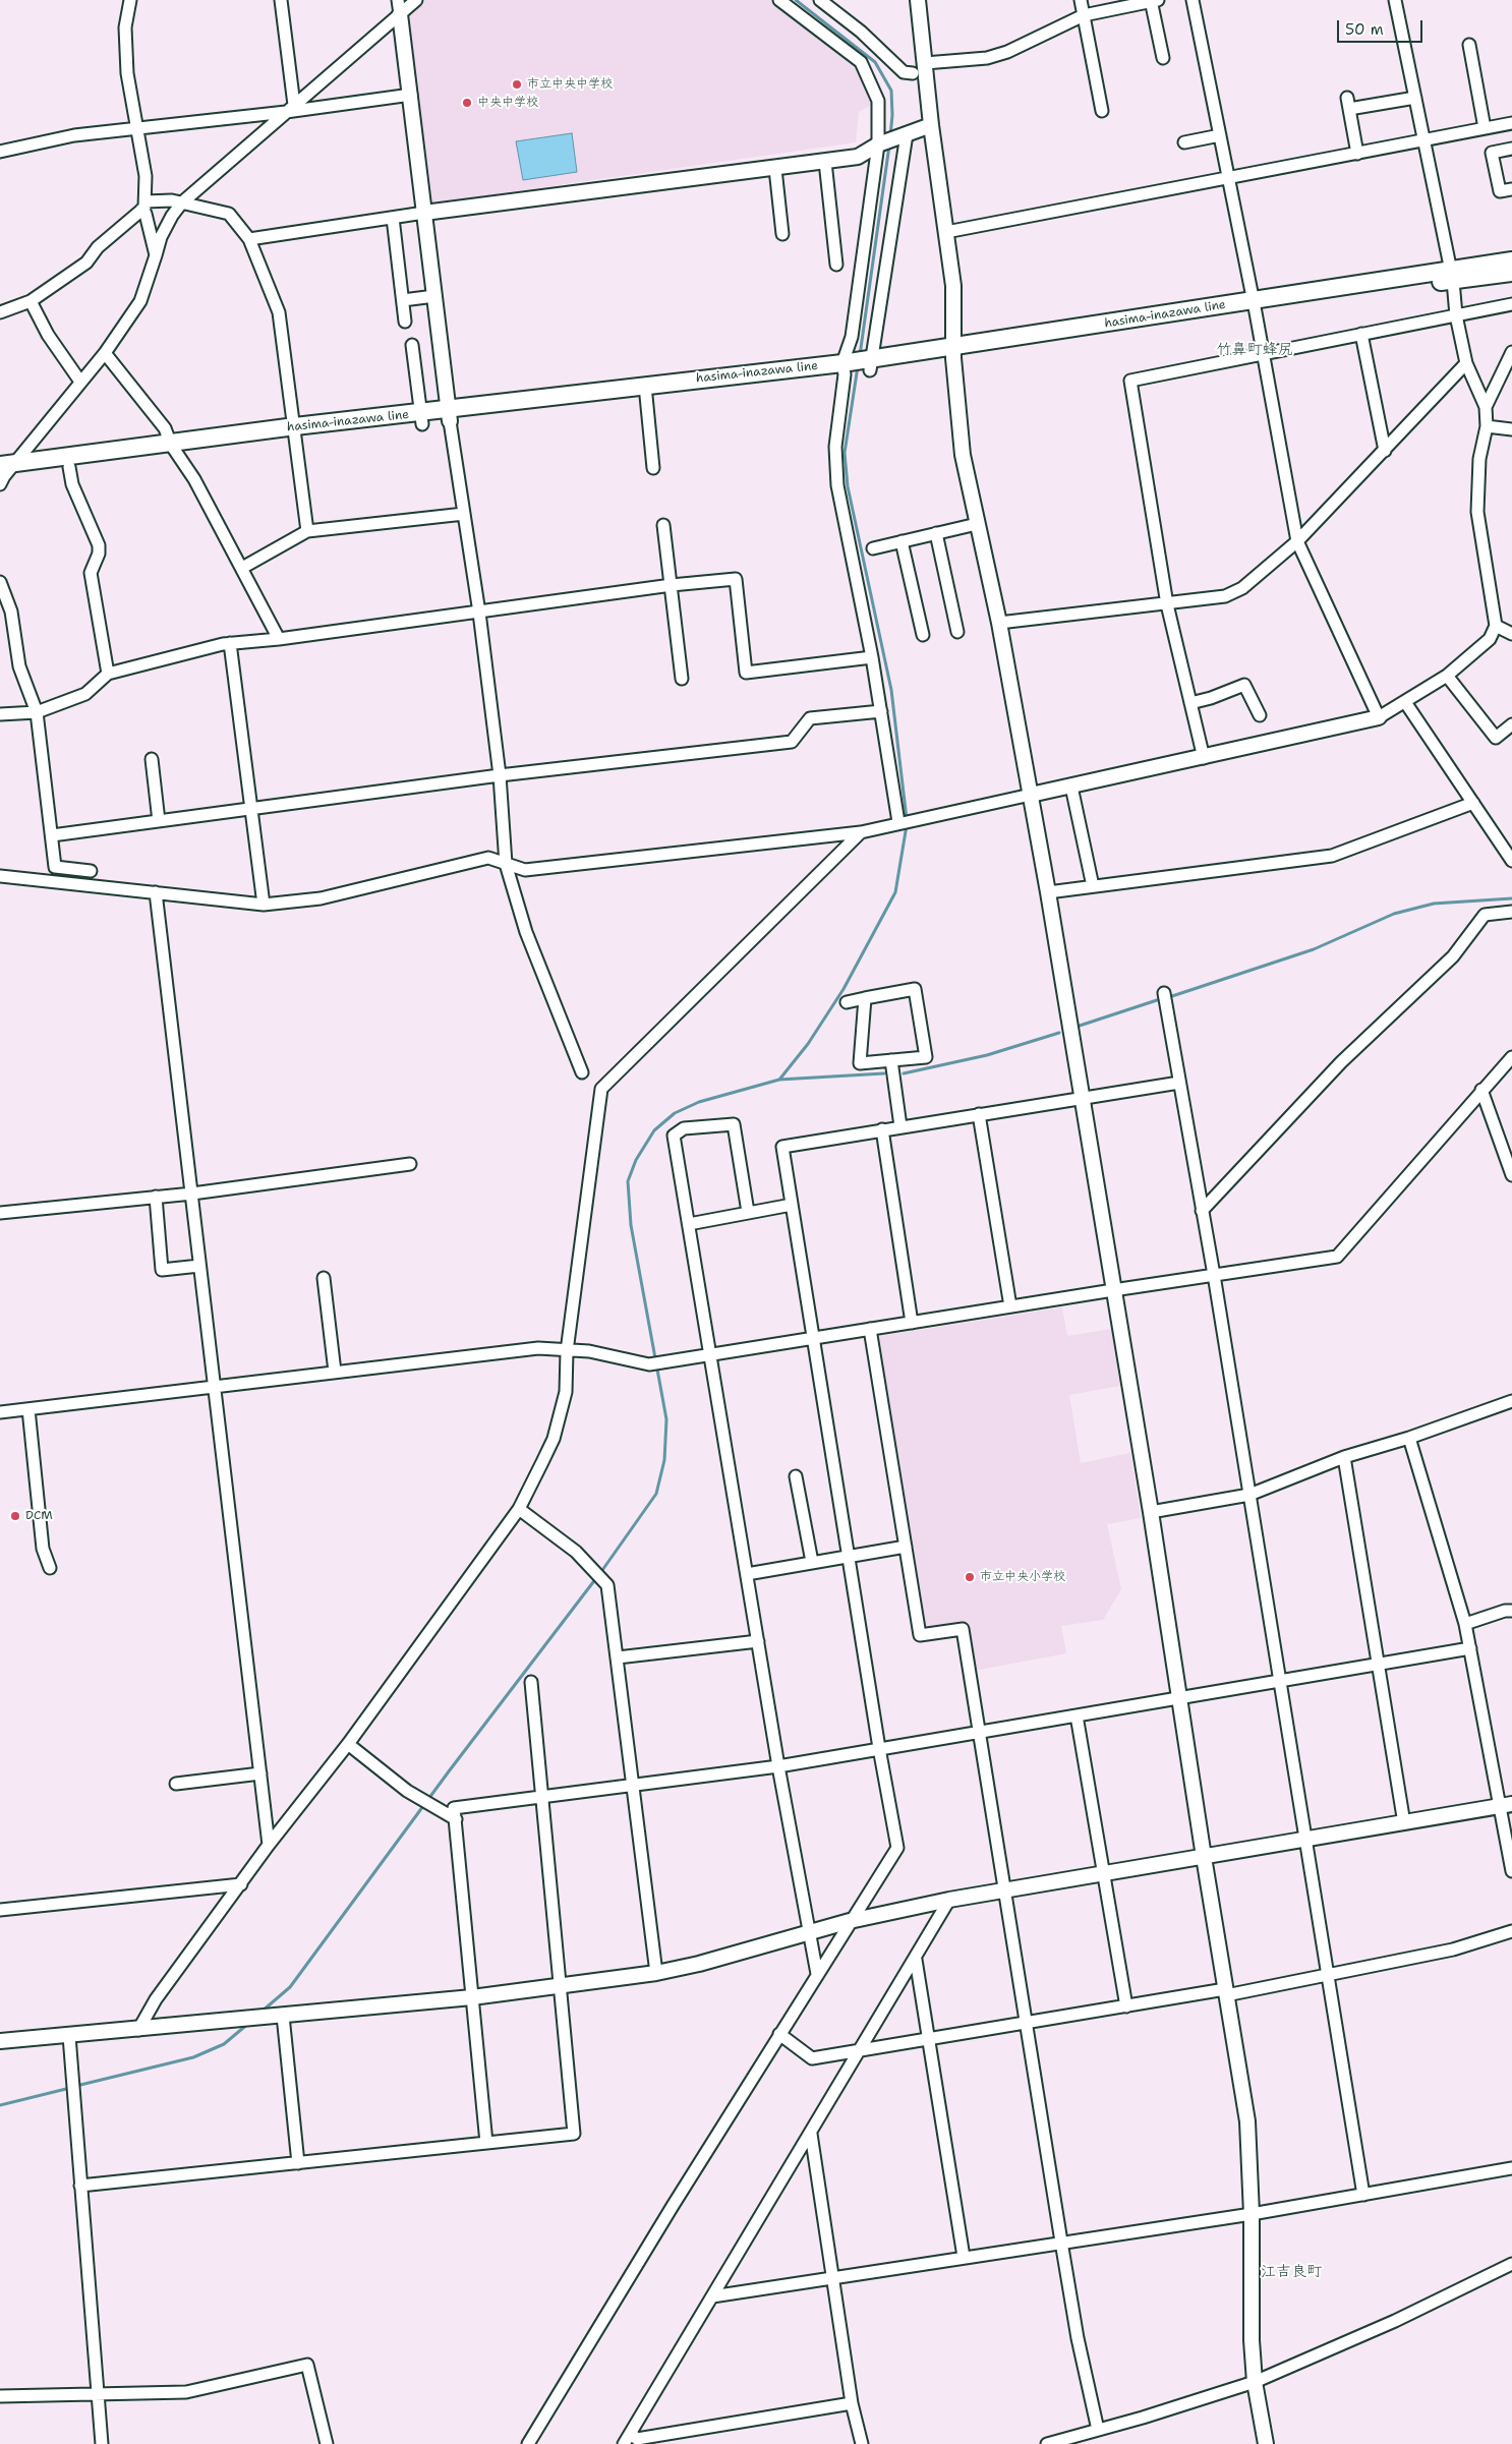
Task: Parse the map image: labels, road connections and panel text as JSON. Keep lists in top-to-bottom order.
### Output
{
  "streets": {
    "main road": ["hasima-inazawa line"]
  },
  "districts": ["竹鼻町蜂尻", "江吉良町"],
  "places": [
    "市立中央中学校",
    "中央中学校",
    "DCM",
    "市立中央小学校"
  ],
  "scale_bar": "50 m"
}
